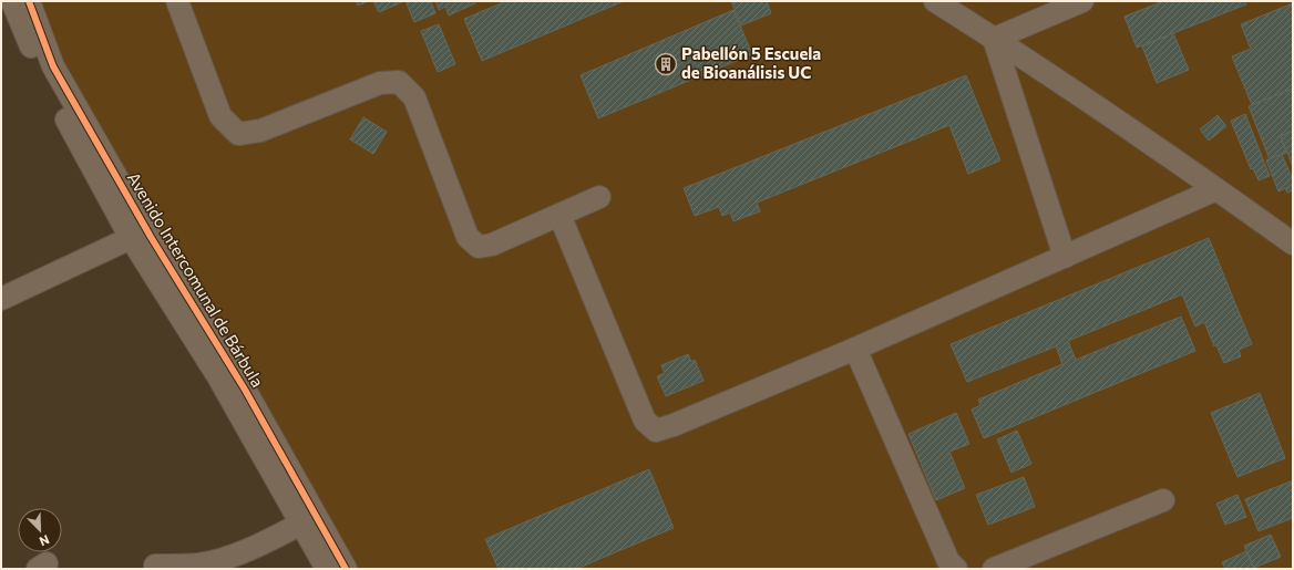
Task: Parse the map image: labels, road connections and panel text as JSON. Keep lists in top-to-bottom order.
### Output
{
  "streets": {
    "street": ["Avenido Intercomunal de Bárbula"]
  },
  "places": {
    "building": ["Pabellón 5 Escuela de Bioanálisis UC"]
  },
  "north": "bottom right"
}
